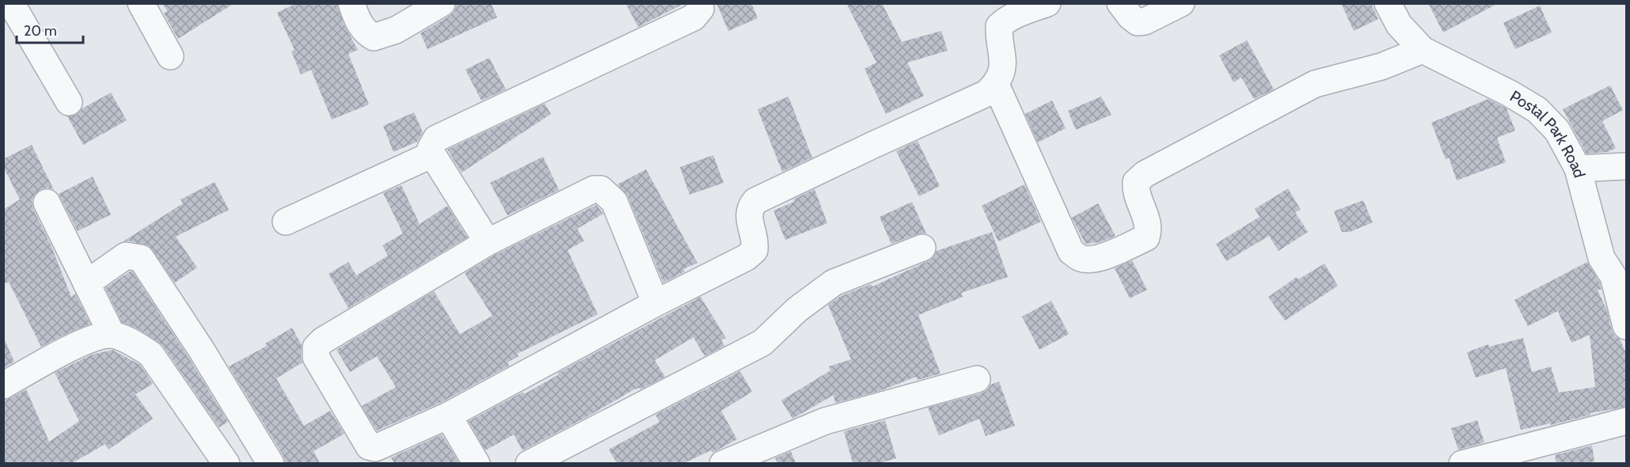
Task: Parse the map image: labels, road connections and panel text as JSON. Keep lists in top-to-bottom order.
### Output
{
  "streets": {
    "street": ["Postal Park Road"]
  },
  "scale_bar": "20 m"
}
